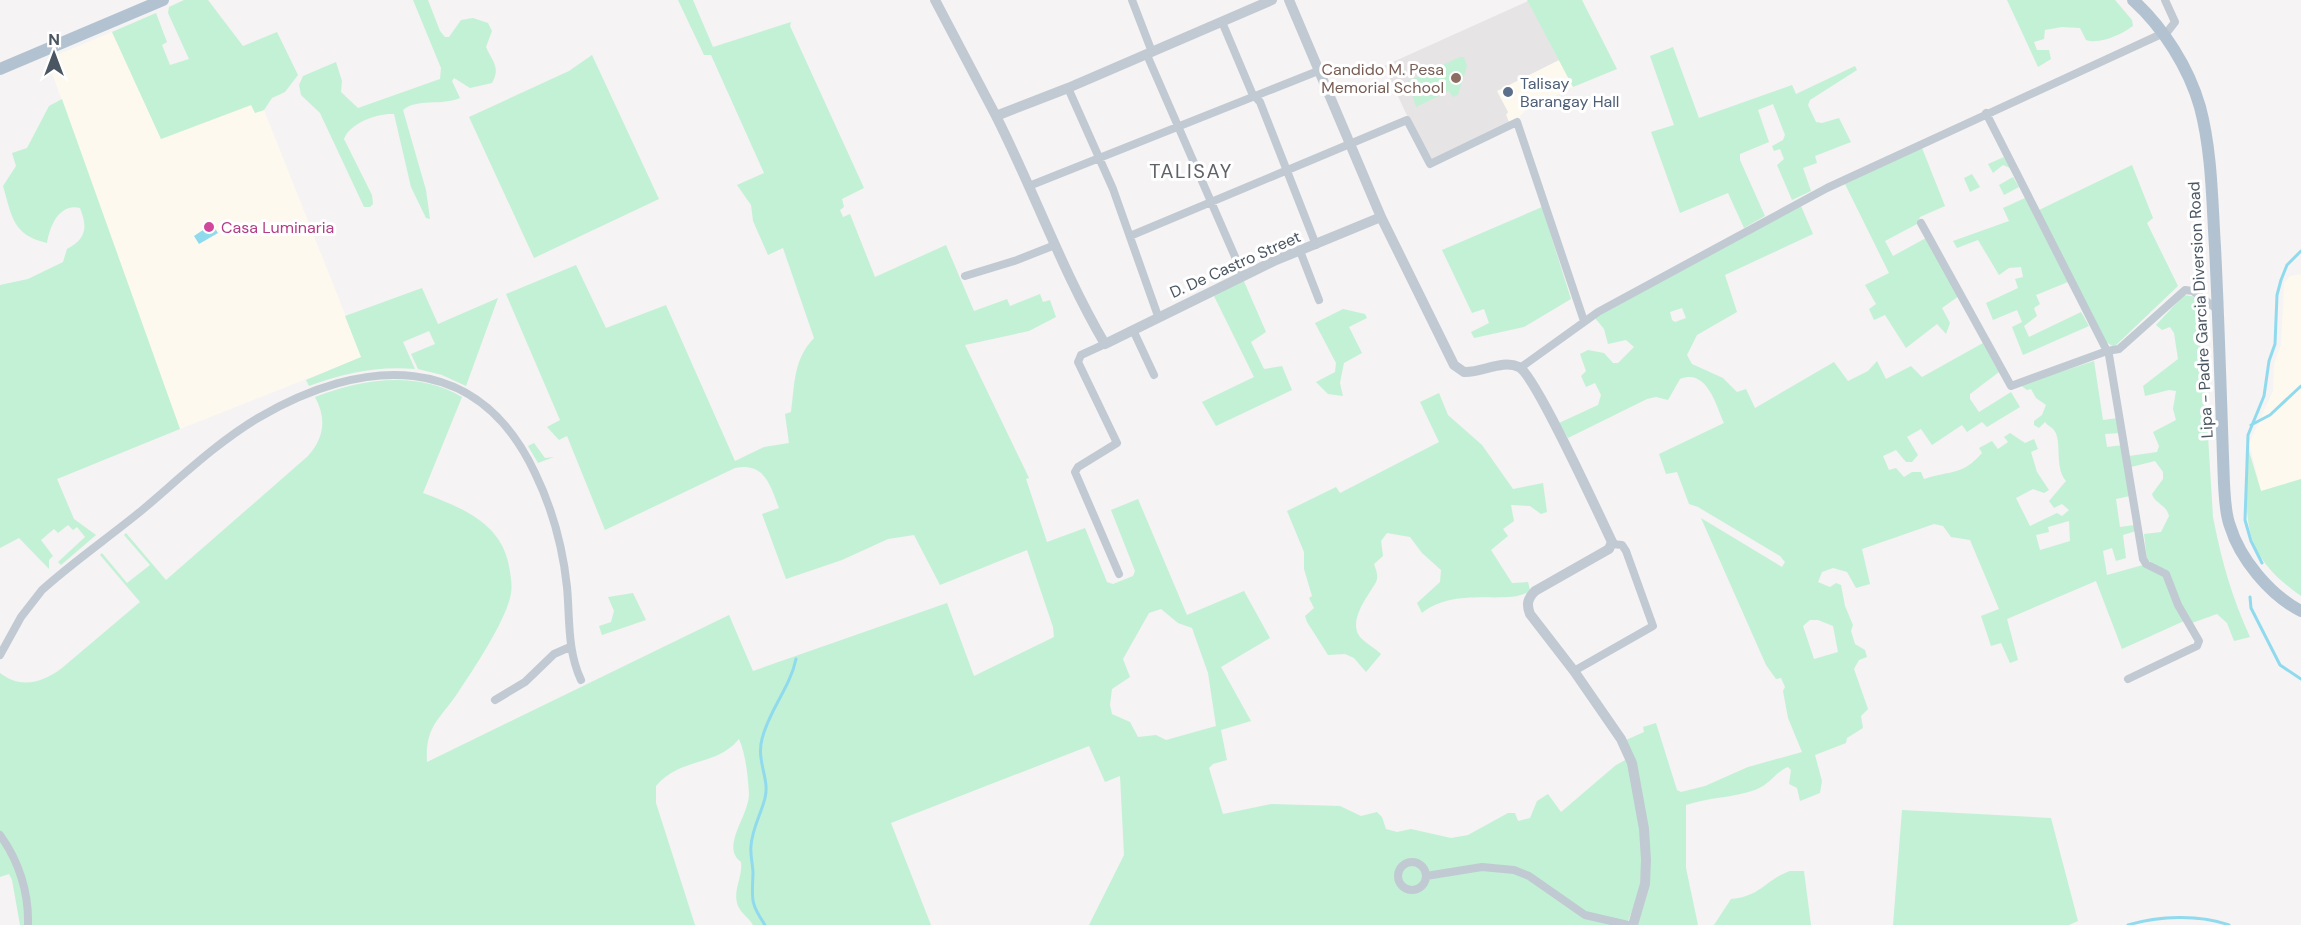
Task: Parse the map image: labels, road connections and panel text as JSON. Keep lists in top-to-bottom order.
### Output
{
  "streets": {
    "main road": ["Lipa - Padre Garcia Diversion Road"],
    "street": ["D. De Castro Street"]
  },
  "districts": ["TALISAY"],
  "places": ["Candido M. Pesa Memorial School", "Talisay Barangay Hall", "Casa Luminaria"],
  "north": "top"
}
